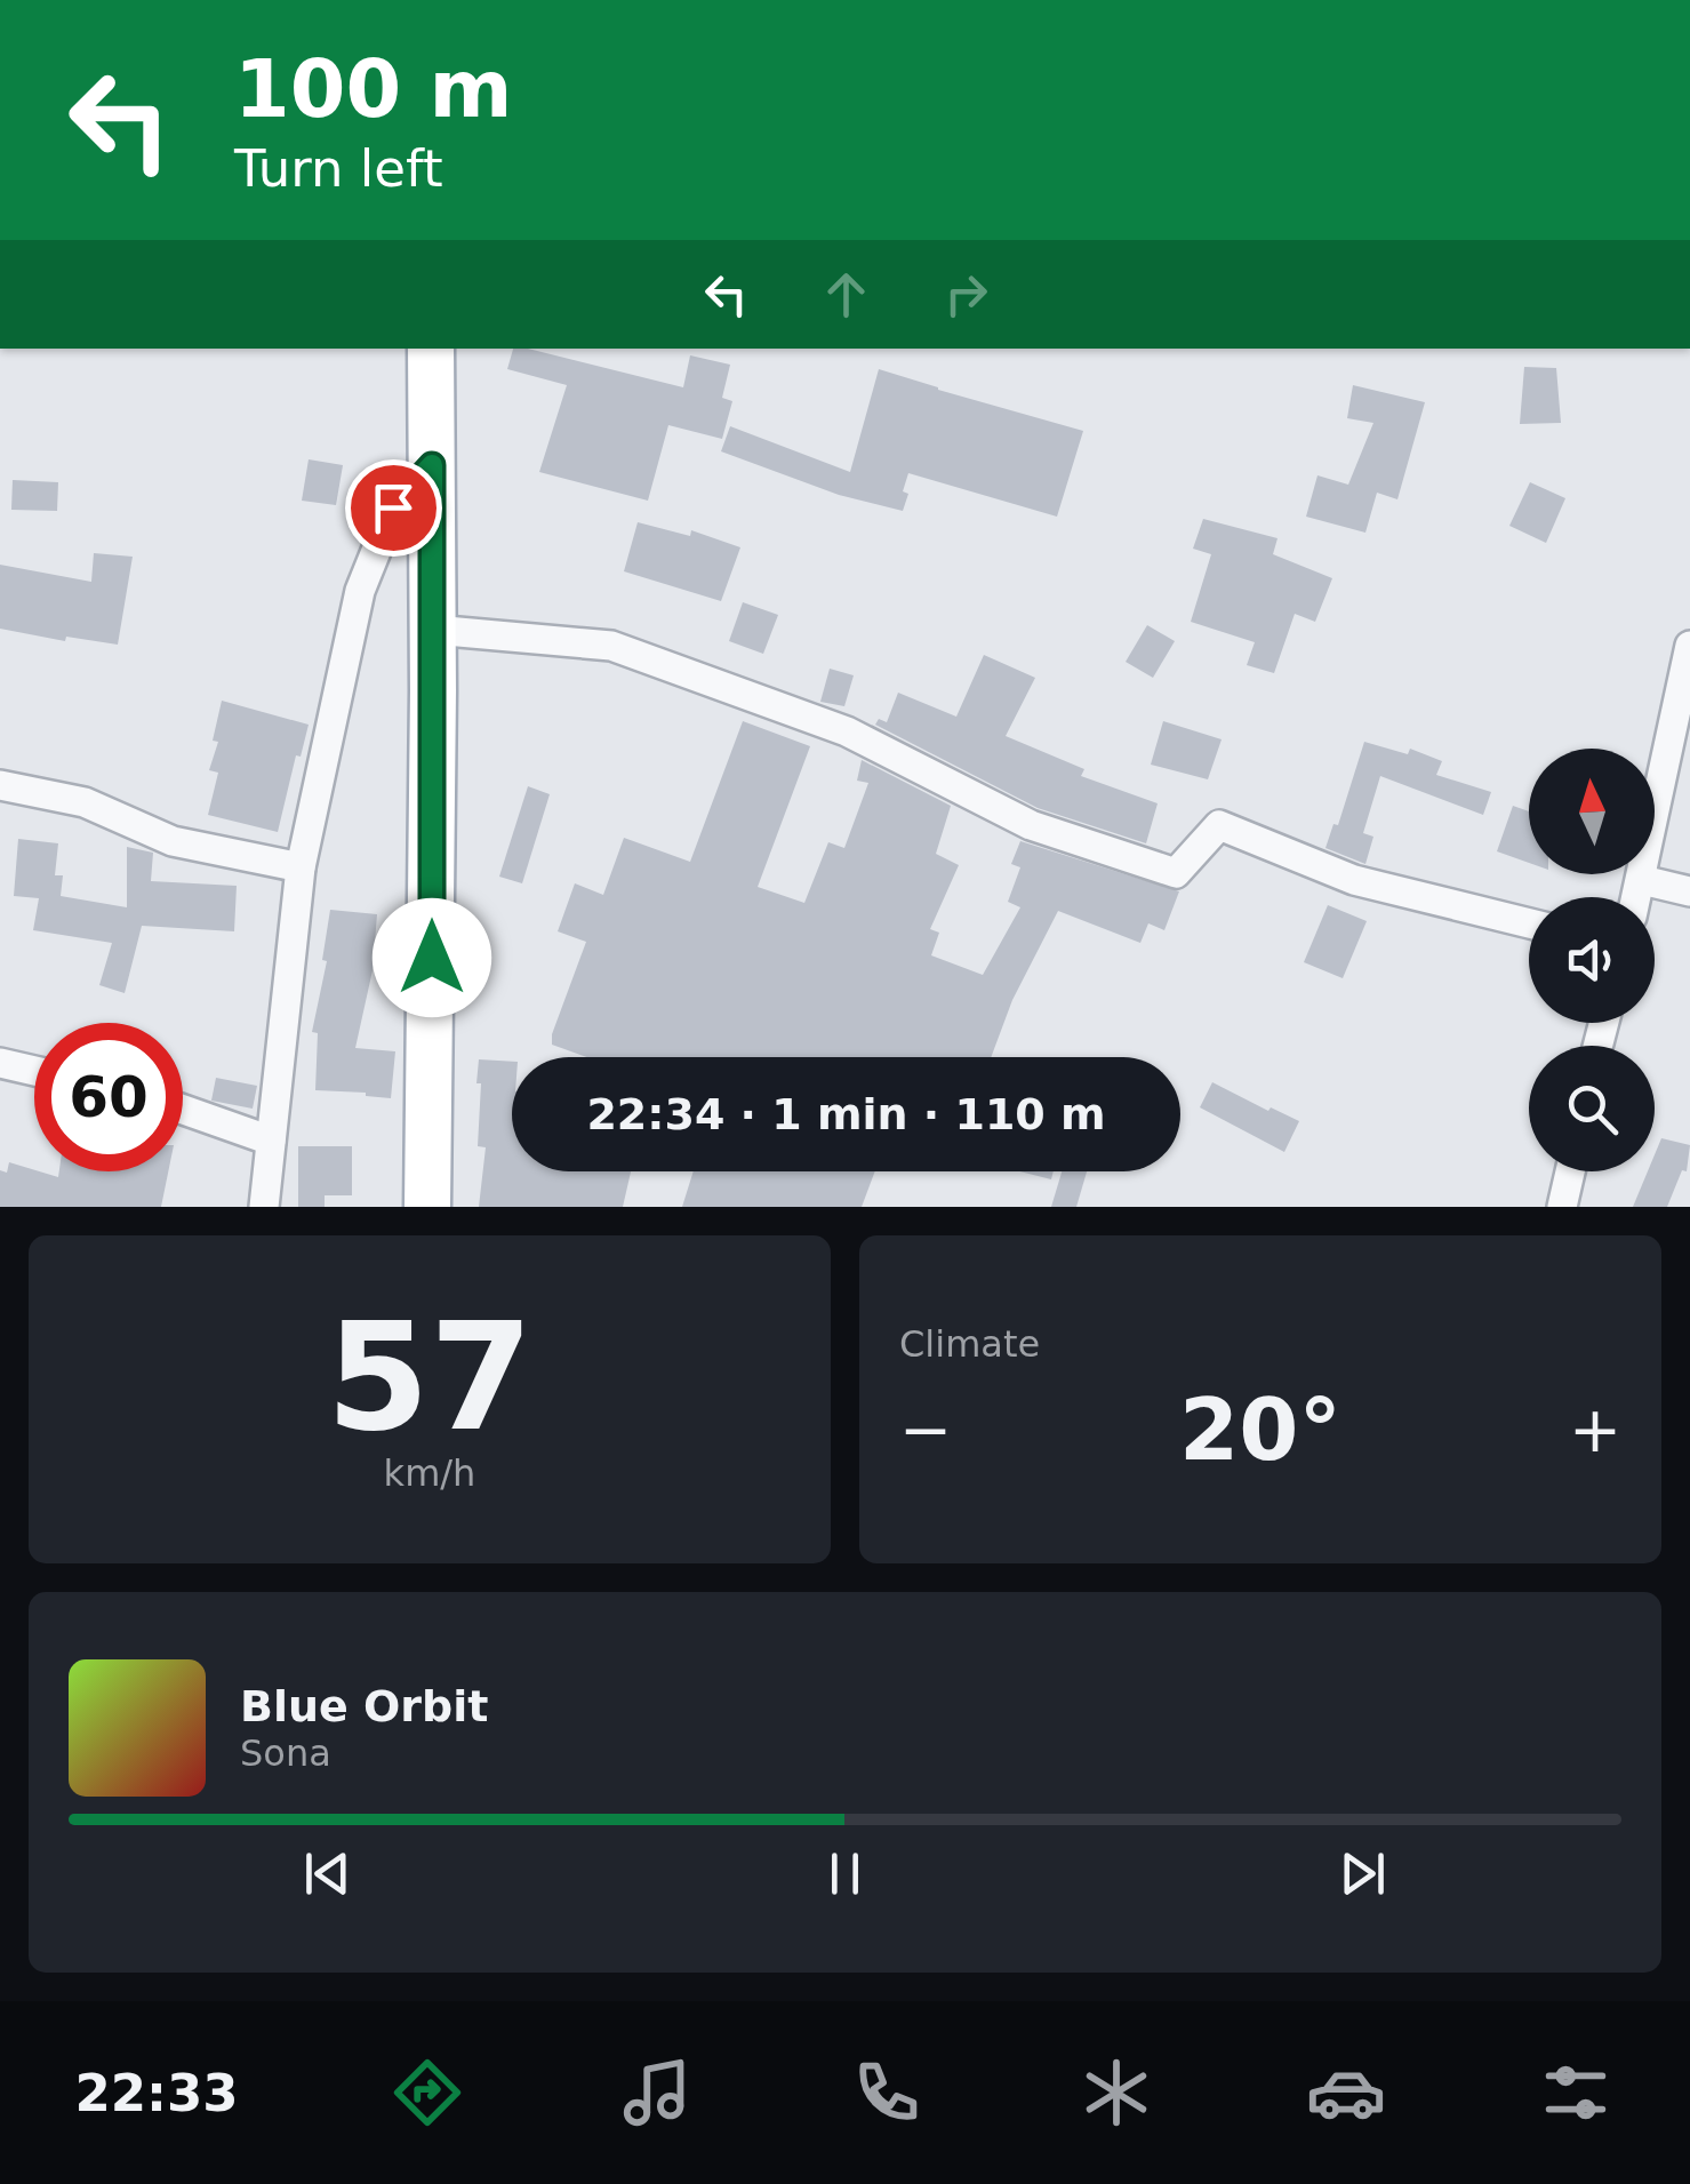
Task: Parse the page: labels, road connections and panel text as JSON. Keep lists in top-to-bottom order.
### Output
{
  "north": "top",
  "page": {
    "turn": ["100 m", "Turn left"],
    "limit": "60",
    "trip": "22:34 · 1 min · 110 m",
    "tile": [
      ["57", "km/h"],
      "Climate"
    ],
    "heat": ["−", "20°", "+"],
    "song": ["Blue Orbit", "Sona"],
    "tabs": "22:33"
  }
}
